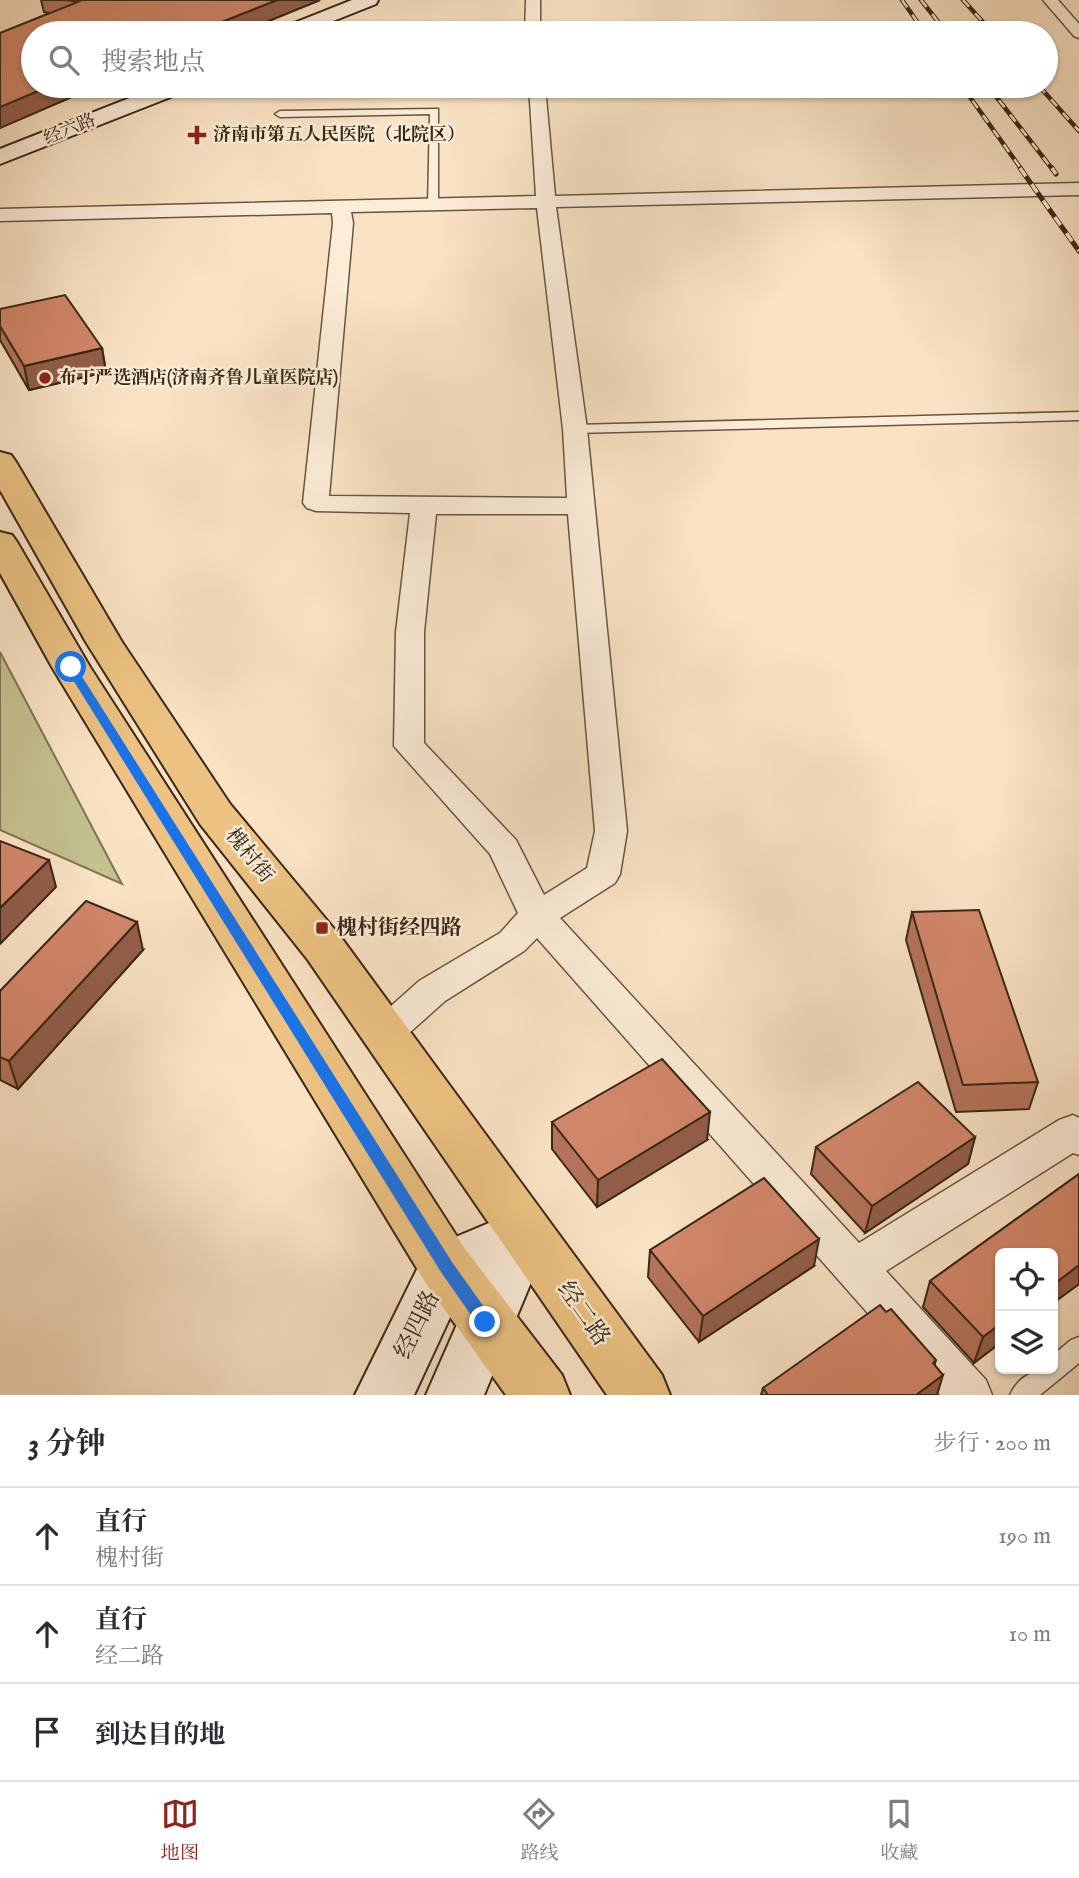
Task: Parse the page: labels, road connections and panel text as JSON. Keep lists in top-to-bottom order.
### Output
{
  "streets": {
    "main road": [
      "经六路",
      "槐村街",
      "经二路",
      "经四路"
    ]
  },
  "crossings": [
    ["槐村街", "经二路"],
    ["槐村街", "经四路"],
    ["经二路", "经四路"]
  ],
  "places": {
    "health": ["济南市第五人民医院（北院区）"],
    "other": ["布丁严选酒店(济南齐鲁儿童医院店)"],
    "transit": ["槐村街经四路"]
  },
  "page": {
    "search": "搜索地点",
    "heading": ["3 分钟", "步行 · 200 m"],
    "list": [
      ["直行", "槐村街", "190 m"],
      ["直行", "经二路", "10 m"],
      "到达目的地"
    ],
    "nav": ["地图", "路线", "收藏"]
  }
}
